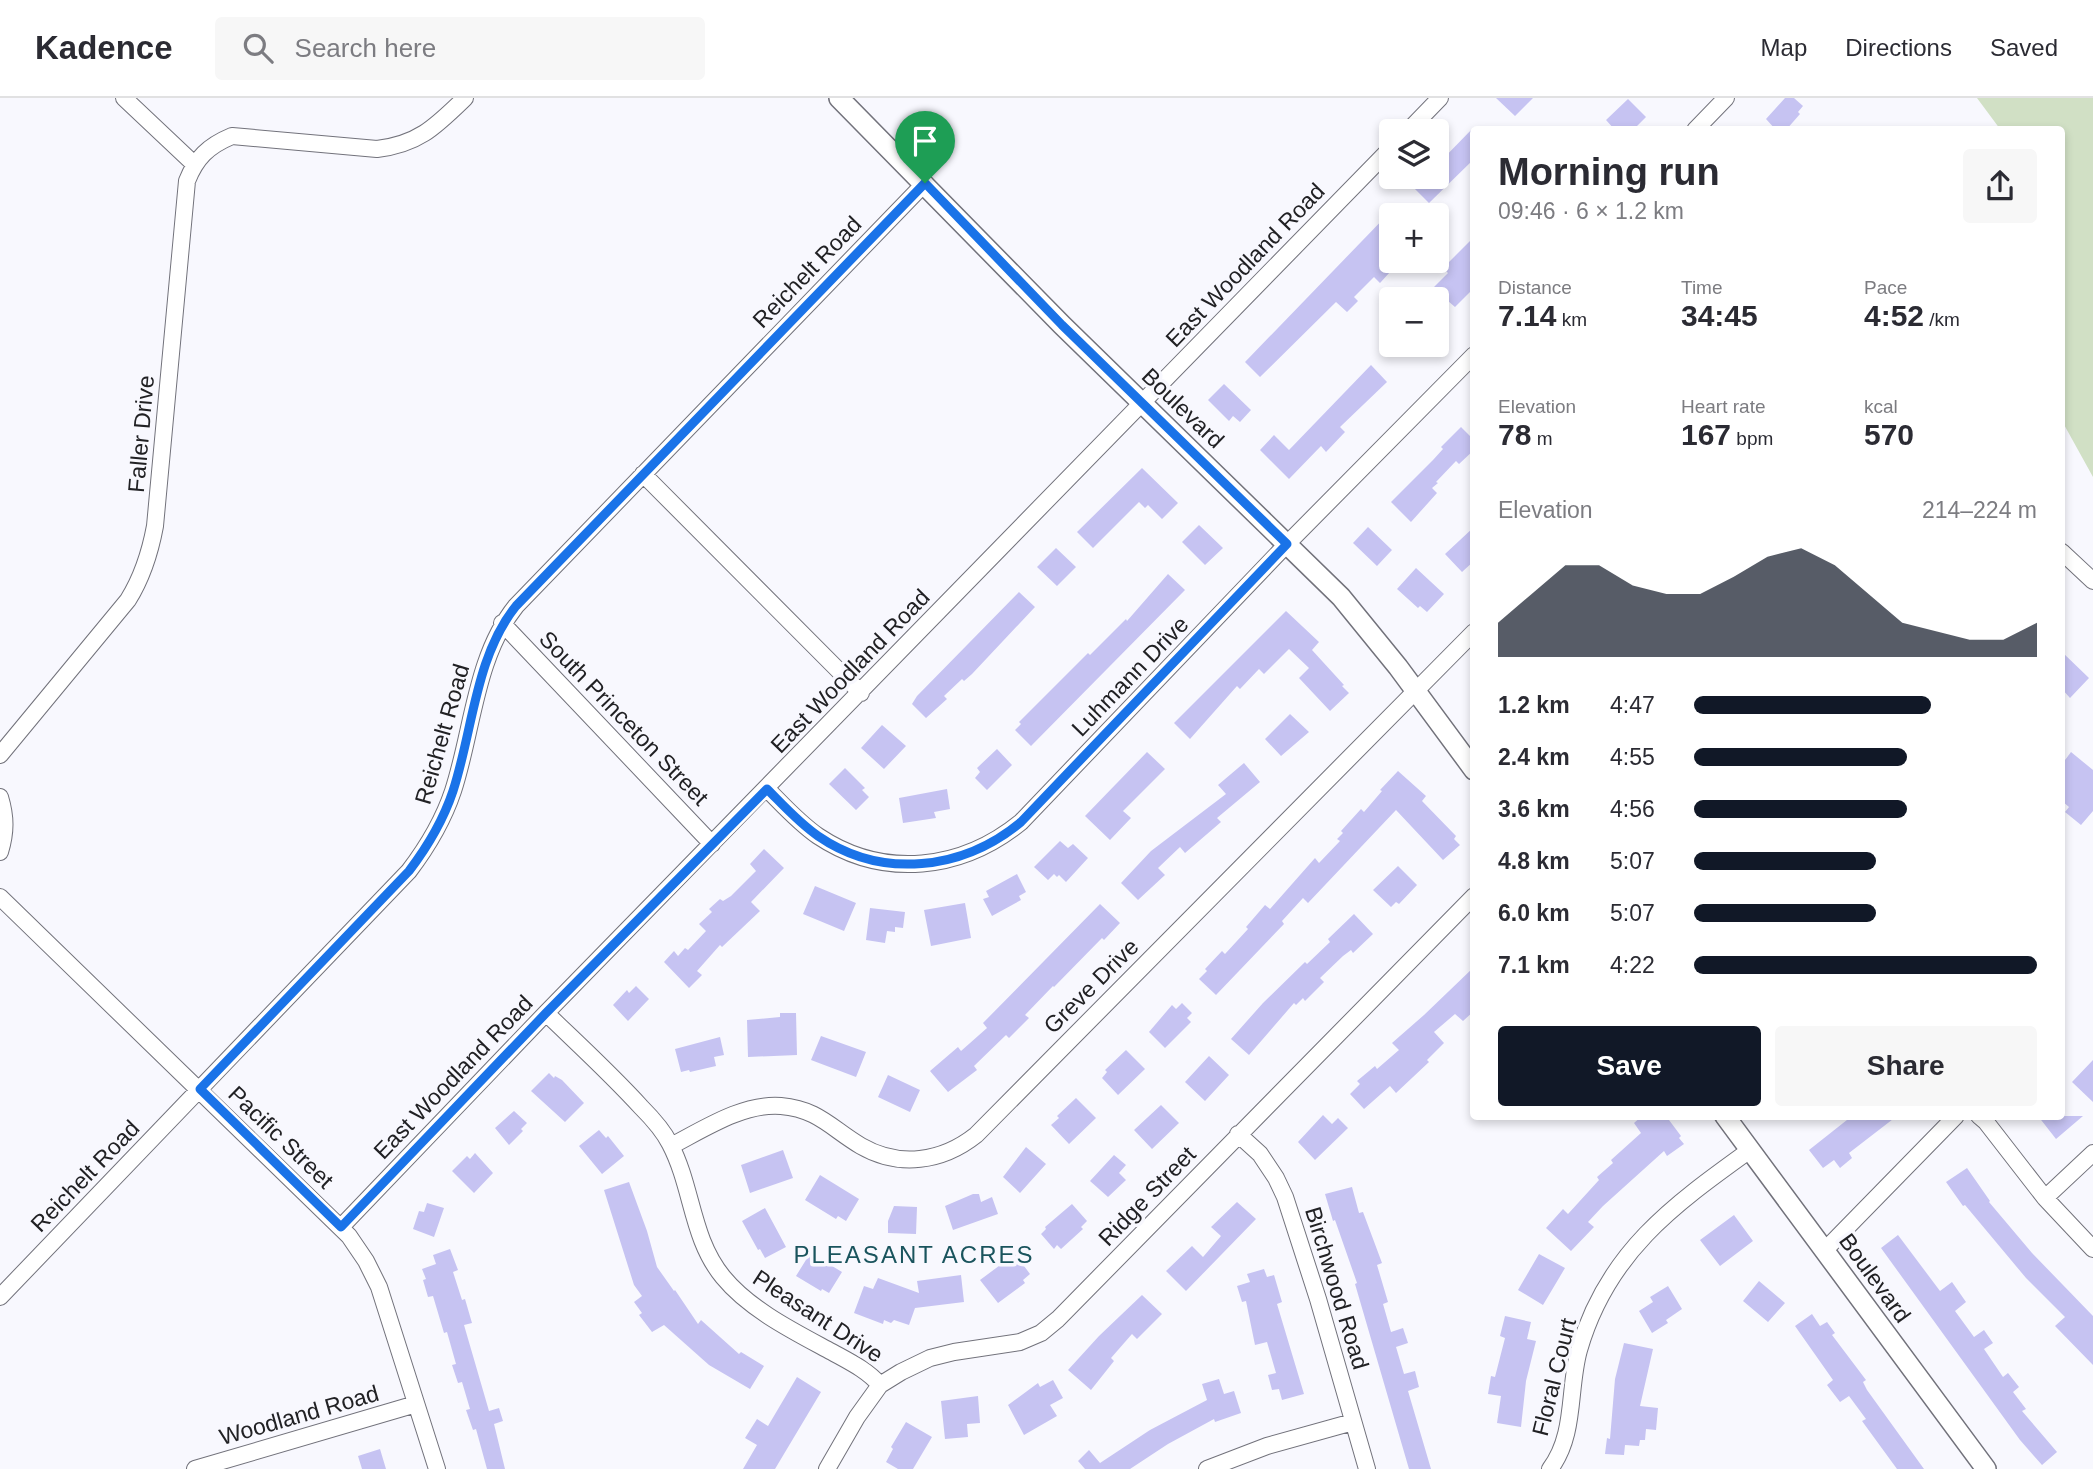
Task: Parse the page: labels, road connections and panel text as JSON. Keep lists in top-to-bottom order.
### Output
{
  "streets": {
    "street": [
      "East Woodland Road",
      "Reichelt Road",
      "Boulevard",
      "Faller Drive",
      "Luhmann Drive",
      "South Princeton Street",
      "Greve Drive",
      "Pacific Street",
      "Ridge Street",
      "Birchwood Road",
      "Pleasant Drive",
      "Floral Court",
      "Woodland Road"
    ]
  },
  "crossings": [
    ["East Woodland Road", "Boulevard"],
    ["East Woodland Road", "Luhmann Drive"],
    ["East Woodland Road", "South Princeton Street"],
    ["East Woodland Road", "Pacific Street"],
    ["East Woodland Road", "Pleasant Drive"],
    ["Reichelt Road", "Boulevard"],
    ["Reichelt Road", "South Princeton Street"],
    ["Reichelt Road", "Pacific Street"],
    ["Boulevard", "Luhmann Drive"],
    ["Boulevard", "Greve Drive"],
    ["Boulevard", "Floral Court"],
    ["Greve Drive", "Pleasant Drive"],
    ["Pacific Street", "Woodland Road"],
    ["Ridge Street", "Birchwood Road"],
    ["Ridge Street", "Pleasant Drive"]
  ],
  "districts": ["PLEASANT ACRES"],
  "page": {
    "header": "Kadence",
    "search": "Search here",
    "nav": ["Map", "Directions", "Saved"],
    "map_buttons": ["+", "−"],
    "heading": ["Morning run", "09:46 · 6 × 1.2 km"],
    "stats": [
      ["Distance", "7.14 km"],
      ["Time", "34:45"],
      ["Pace", "4:52 /km"],
      ["Elevation", "78 m"],
      ["Heart rate", "167 bpm"],
      ["kcal", "570"]
    ],
    "chart": ["Elevation", "214–224 m"],
    "list": [
      {
        "name": "1.2 km",
        "note": "4:47"
      },
      {
        "name": "2.4 km",
        "note": "4:55"
      },
      {
        "name": "3.6 km",
        "note": "4:56"
      },
      {
        "name": "4.8 km",
        "note": "5:07"
      },
      {
        "name": "6.0 km",
        "note": "5:07"
      },
      {
        "name": "7.1 km",
        "note": "4:22"
      }
    ],
    "buttons": ["Save", "Share"]
  }
}
